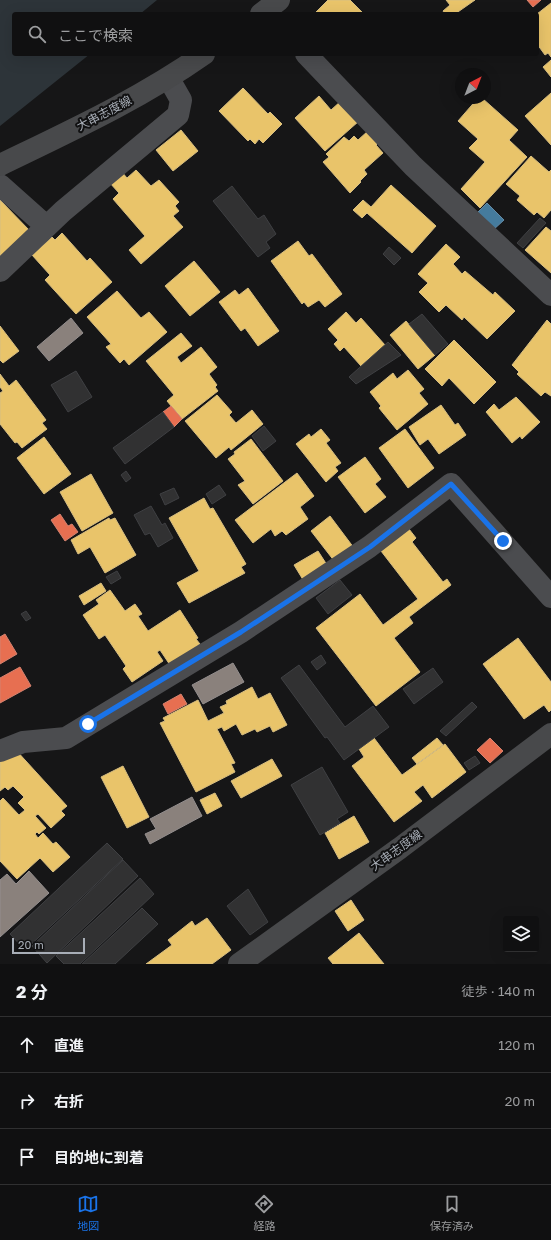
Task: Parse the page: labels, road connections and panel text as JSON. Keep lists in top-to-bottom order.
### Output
{
  "streets": {
    "main road": ["大串志度線"]
  },
  "scale_bar": "20 m",
  "north": "top right",
  "page": {
    "search": "ここで検索",
    "scale": "20 m",
    "heading": ["2 分", "徒歩 · 140 m"],
    "list": [
      ["直進", "120 m"],
      ["右折", "20 m"],
      "目的地に到着"
    ],
    "nav": ["地図", "経路", "保存済み"]
  }
}
